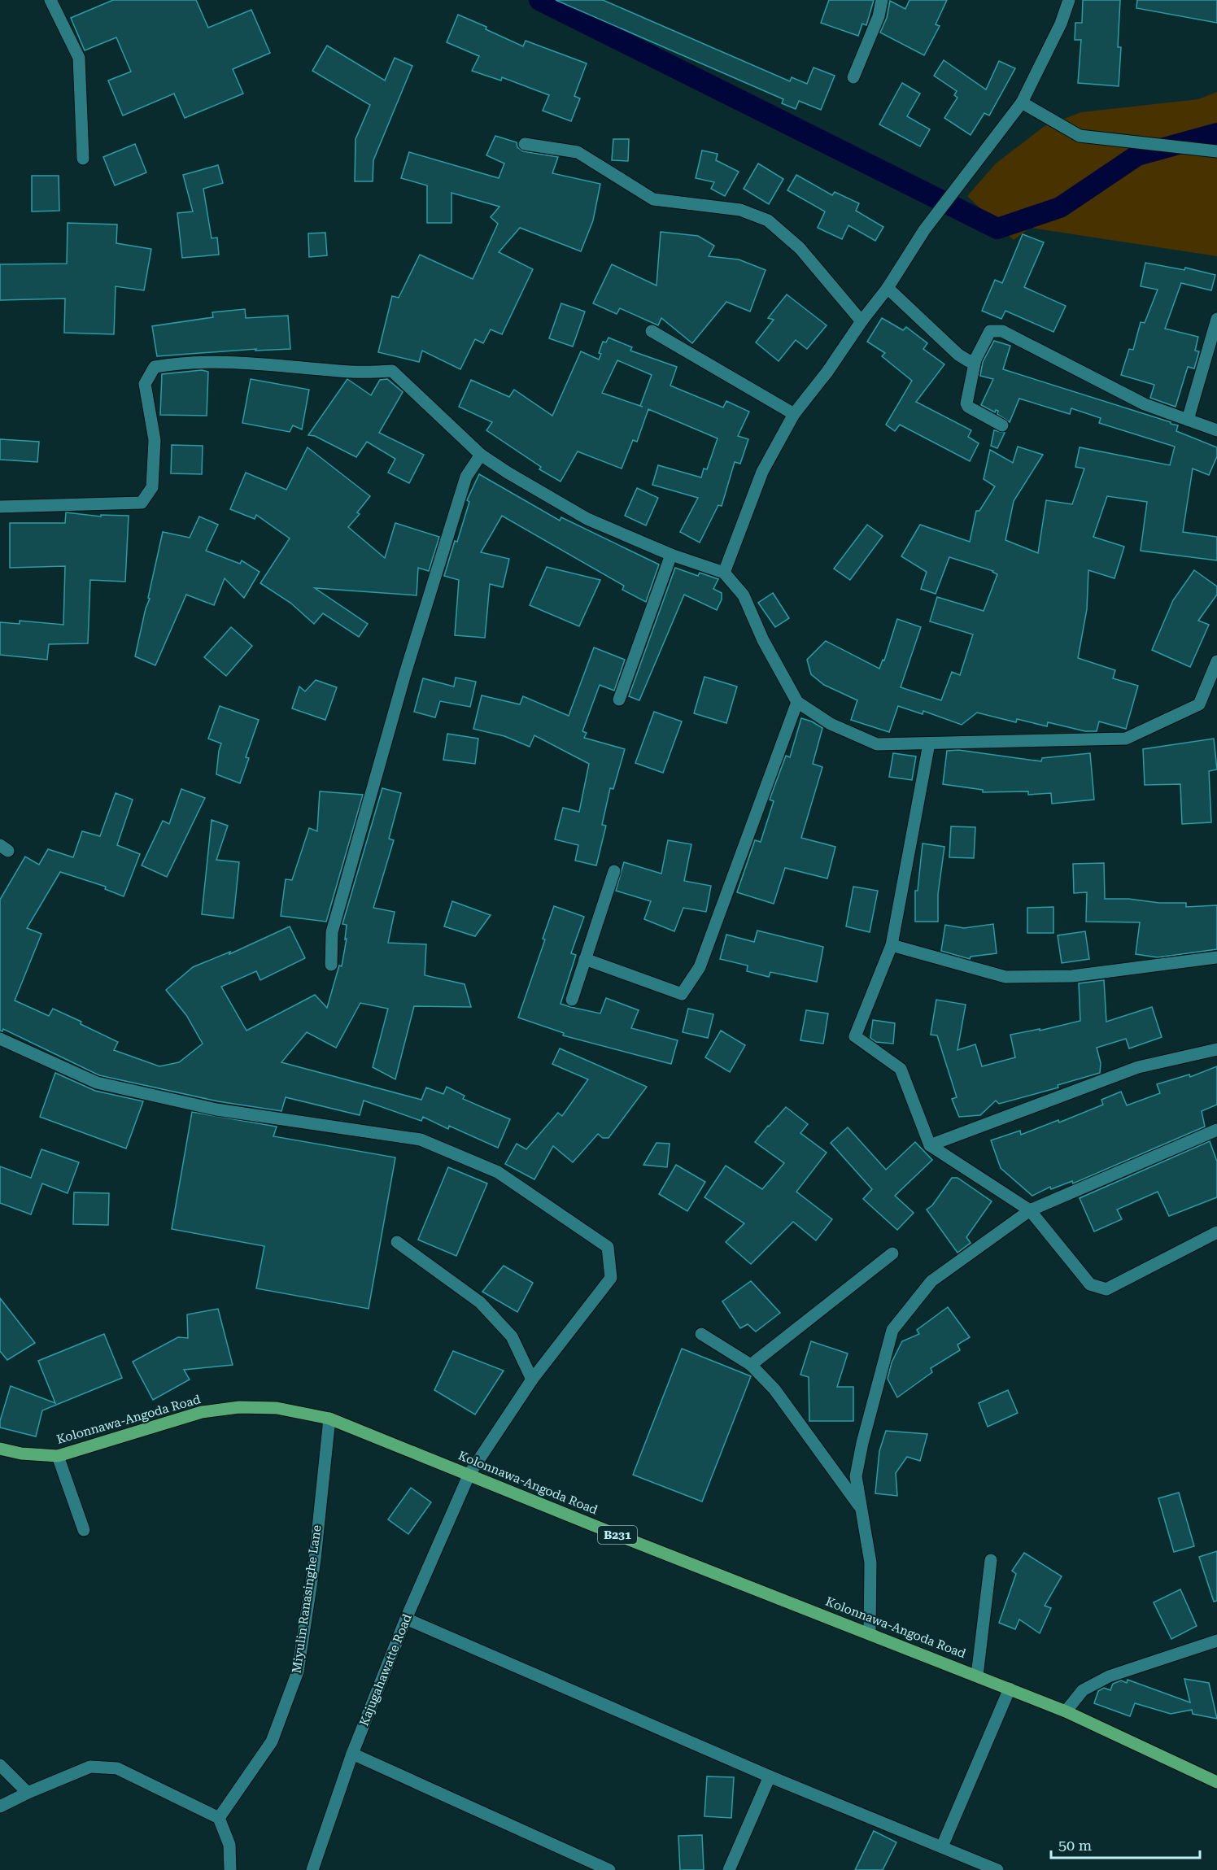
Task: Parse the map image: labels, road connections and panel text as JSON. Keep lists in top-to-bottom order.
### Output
{
  "streets": {
    "main road": ["Kolonnawa-Angoda Road", "B231"],
    "street": ["Miyulin Ranasinghe Lane", "Kajugahawatte Road"]
  },
  "crossings": [
    ["Kolonnawa-Angoda Road", "Miyulin Ranasinghe Lane"],
    ["Kolonnawa-Angoda Road", "Kajugahawatte Road"]
  ],
  "scale_bar": "50 m"
}
